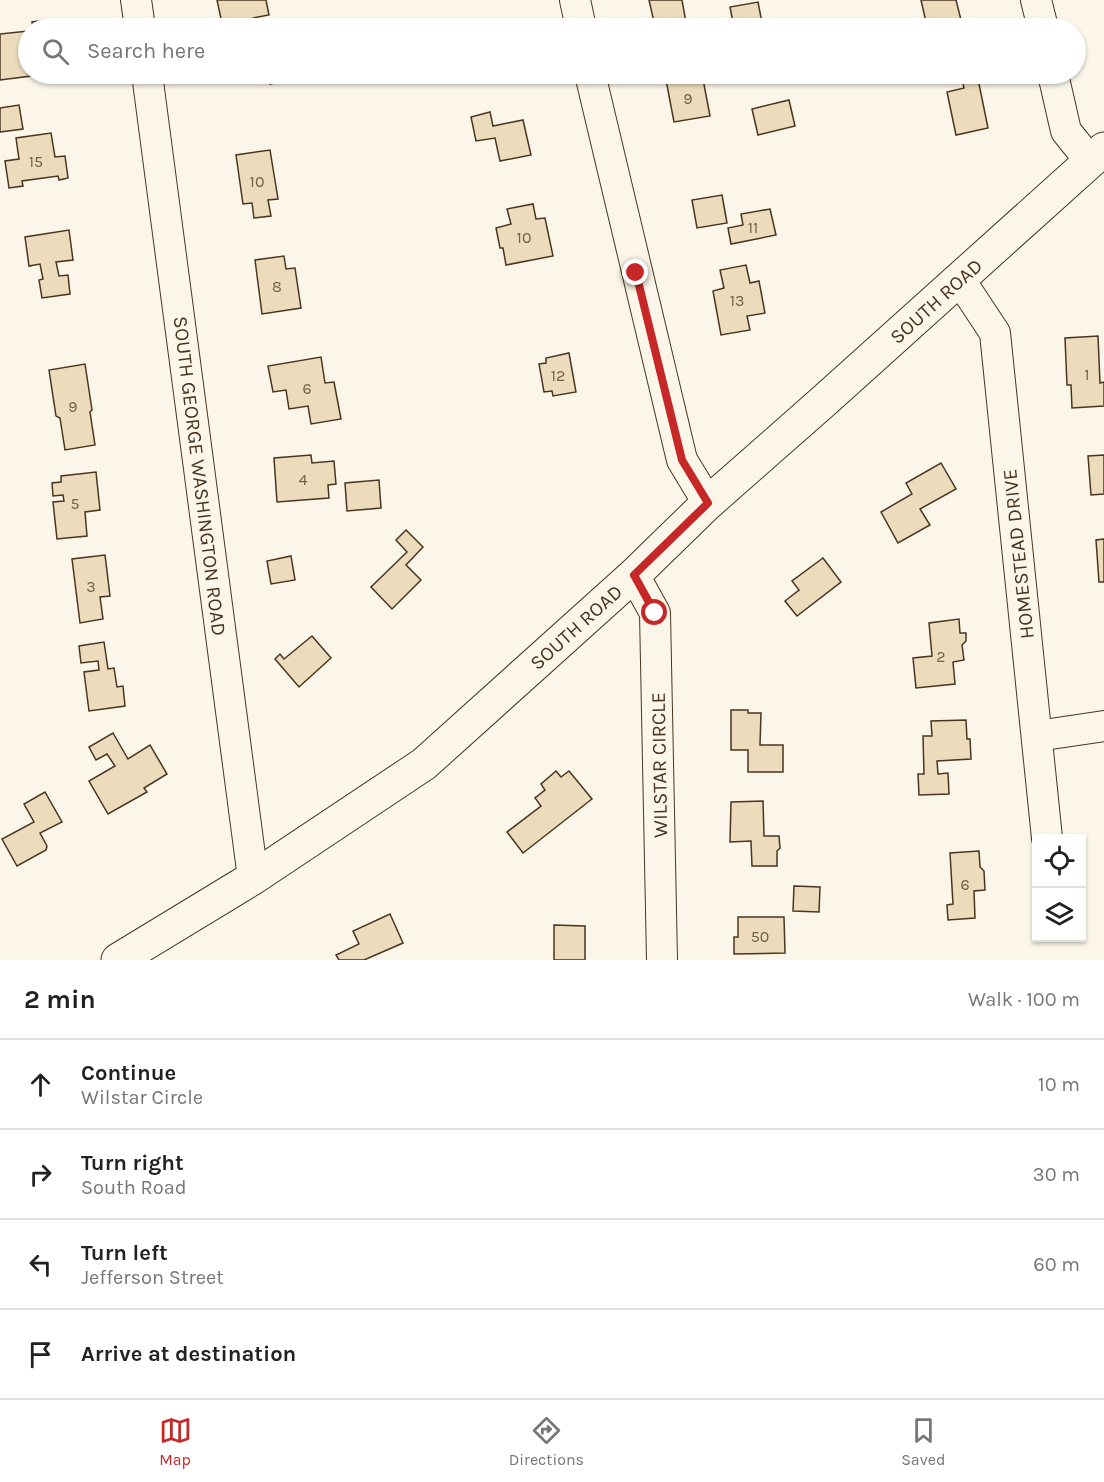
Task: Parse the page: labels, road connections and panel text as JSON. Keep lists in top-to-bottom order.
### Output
{
  "streets": {
    "main road": ["SOUTH ROAD"],
    "street": ["SOUTH GEORGE WASHINGTON ROAD", "HOMESTEAD DRIVE", "WILSTAR CIRCLE"]
  },
  "crossings": [
    ["SOUTH ROAD", "SOUTH GEORGE WASHINGTON ROAD"],
    ["SOUTH ROAD", "HOMESTEAD DRIVE"],
    ["SOUTH ROAD", "WILSTAR CIRCLE"]
  ],
  "house_numbers": [
    "9",
    "15",
    "10",
    "11",
    "10",
    "8",
    "13",
    "1",
    "12",
    "6",
    "9",
    "4",
    "5",
    "3",
    "2",
    "6",
    "50"
  ],
  "page": {
    "search": "Search here",
    "heading": ["2 min", "Walk · 100 m"],
    "list": [
      ["Continue", "Wilstar Circle", "10 m"],
      ["Turn right", "South Road", "30 m"],
      ["Turn left", "Jefferson Street", "60 m"],
      "Arrive at destination"
    ],
    "nav": ["Map", "Directions", "Saved"]
  }
}
